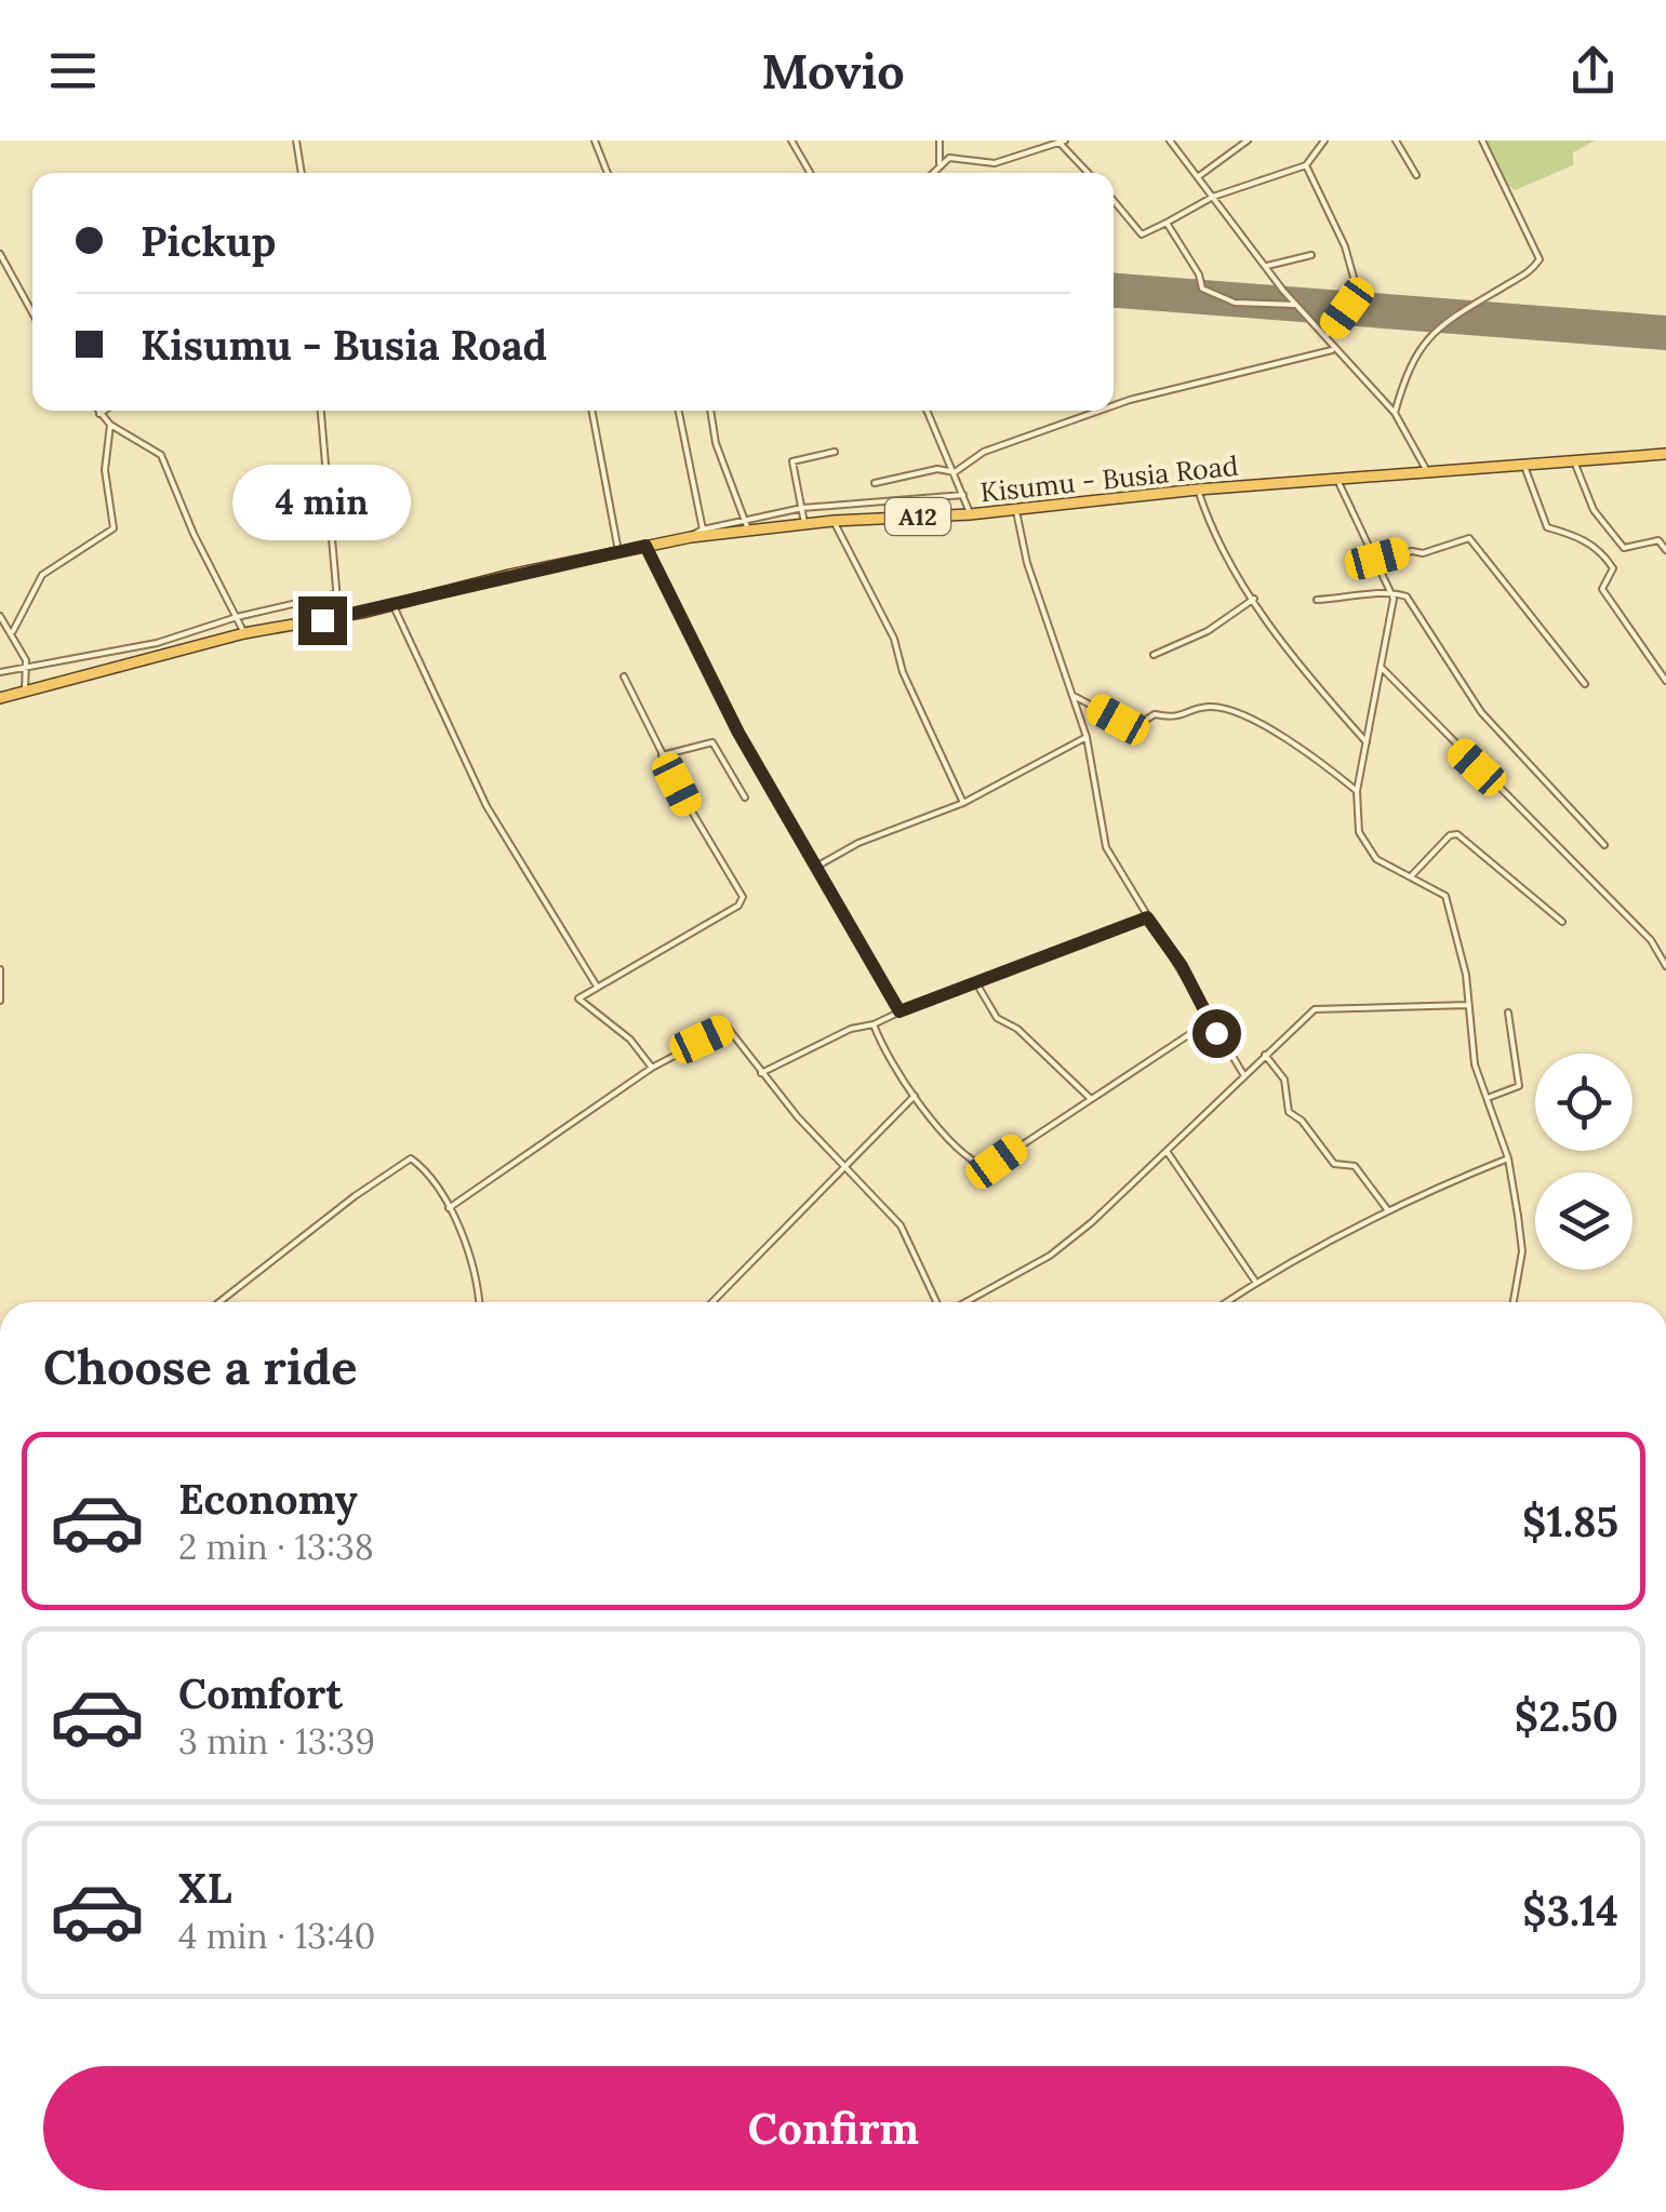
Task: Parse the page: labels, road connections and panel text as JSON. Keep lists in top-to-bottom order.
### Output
{
  "streets": {
    "highway": ["Kisumu - Busia Road", "A12"]
  },
  "crossings": [
    ["Kisumu - Busia Road", "A12"]
  ],
  "page": {
    "header": "Movio",
    "banner": ["Pickup", "Kisumu - Busia Road"],
    "bubble": "4 min",
    "heading": "Choose a ride",
    "list": [
      {
        "name": "Economy",
        "note": "2 min · 13:38",
        "value": "$1.85"
      },
      {
        "name": "Comfort",
        "note": "3 min · 13:39",
        "value": "$2.50"
      },
      {
        "name": "XL",
        "note": "4 min · 13:40",
        "value": "$3.14"
      }
    ],
    "buttons": "Confirm"
  }
}
